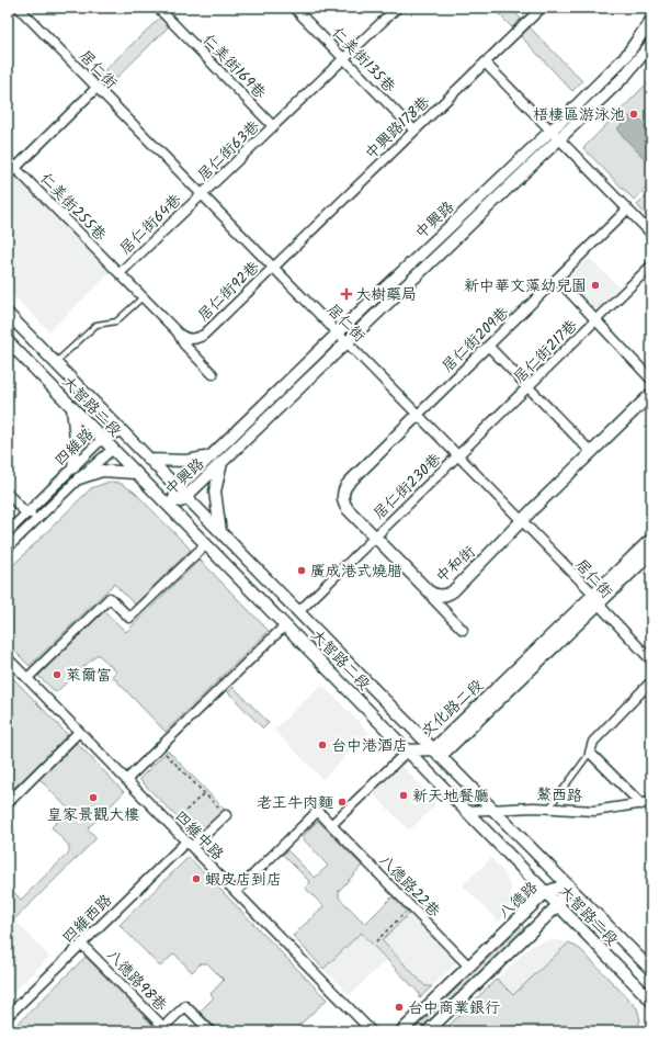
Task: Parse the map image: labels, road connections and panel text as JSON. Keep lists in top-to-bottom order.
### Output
{
  "streets": {
    "street": [
      "仁美街135巷",
      "仁美街169巷",
      "居仁街",
      "中興路178巷",
      "居仁街63巷",
      "仁美街255巷",
      "中興路",
      "居仁街64巷",
      "居仁街92巷",
      "居仁街209巷",
      "居仁街217巷",
      "大智路二段",
      "四維路",
      "居仁街230巷",
      "中和街",
      "文化路二段",
      "鰲西路",
      "四維中路",
      "八德路22巷",
      "八德路",
      "四維西路",
      "八德路98巷"
    ]
  },
  "crossings": [
    ["仁美街135巷", "中興路178巷"],
    ["仁美街135巷", "居仁街63巷"],
    ["仁美街169巷", "居仁街63巷"],
    ["居仁街", "中興路178巷"],
    ["居仁街", "居仁街63巷"],
    ["居仁街", "中興路"],
    ["居仁街", "居仁街64巷"],
    ["居仁街", "居仁街92巷"],
    ["居仁街", "居仁街209巷"],
    ["居仁街", "居仁街217巷"],
    ["居仁街", "居仁街230巷"],
    ["居仁街", "中和街"],
    ["居仁街", "文化路二段"],
    ["中興路178巷", "居仁街92巷"],
    ["居仁街63巷", "居仁街64巷"],
    ["仁美街255巷", "居仁街64巷"],
    ["中興路", "大智路二段"],
    ["居仁街209巷", "中和街"],
    ["居仁街217巷", "居仁街230巷"],
    ["大智路二段", "四維路"],
    ["大智路二段", "居仁街230巷"],
    ["大智路二段", "文化路二段"],
    ["大智路二段", "鰲西路"],
    ["大智路二段", "八德路"],
    ["居仁街230巷", "中和街"],
    ["四維中路", "八德路22巷"],
    ["四維中路", "四維西路"],
    ["八德路22巷", "八德路"],
    ["四維西路", "八德路98巷"]
  ],
  "places": {
    "other": [
      "梧棲區游泳池",
      "新中華文藻幼兒園",
      "廣成港式燒腊",
      "萊爾富",
      "台中港酒店",
      "新天地餐廳",
      "皇家景觀大樓",
      "老王牛肉麵",
      "蝦皮店到店",
      "台中商業銀行"
    ],
    "health": ["大樹藥局"]
  }
}
